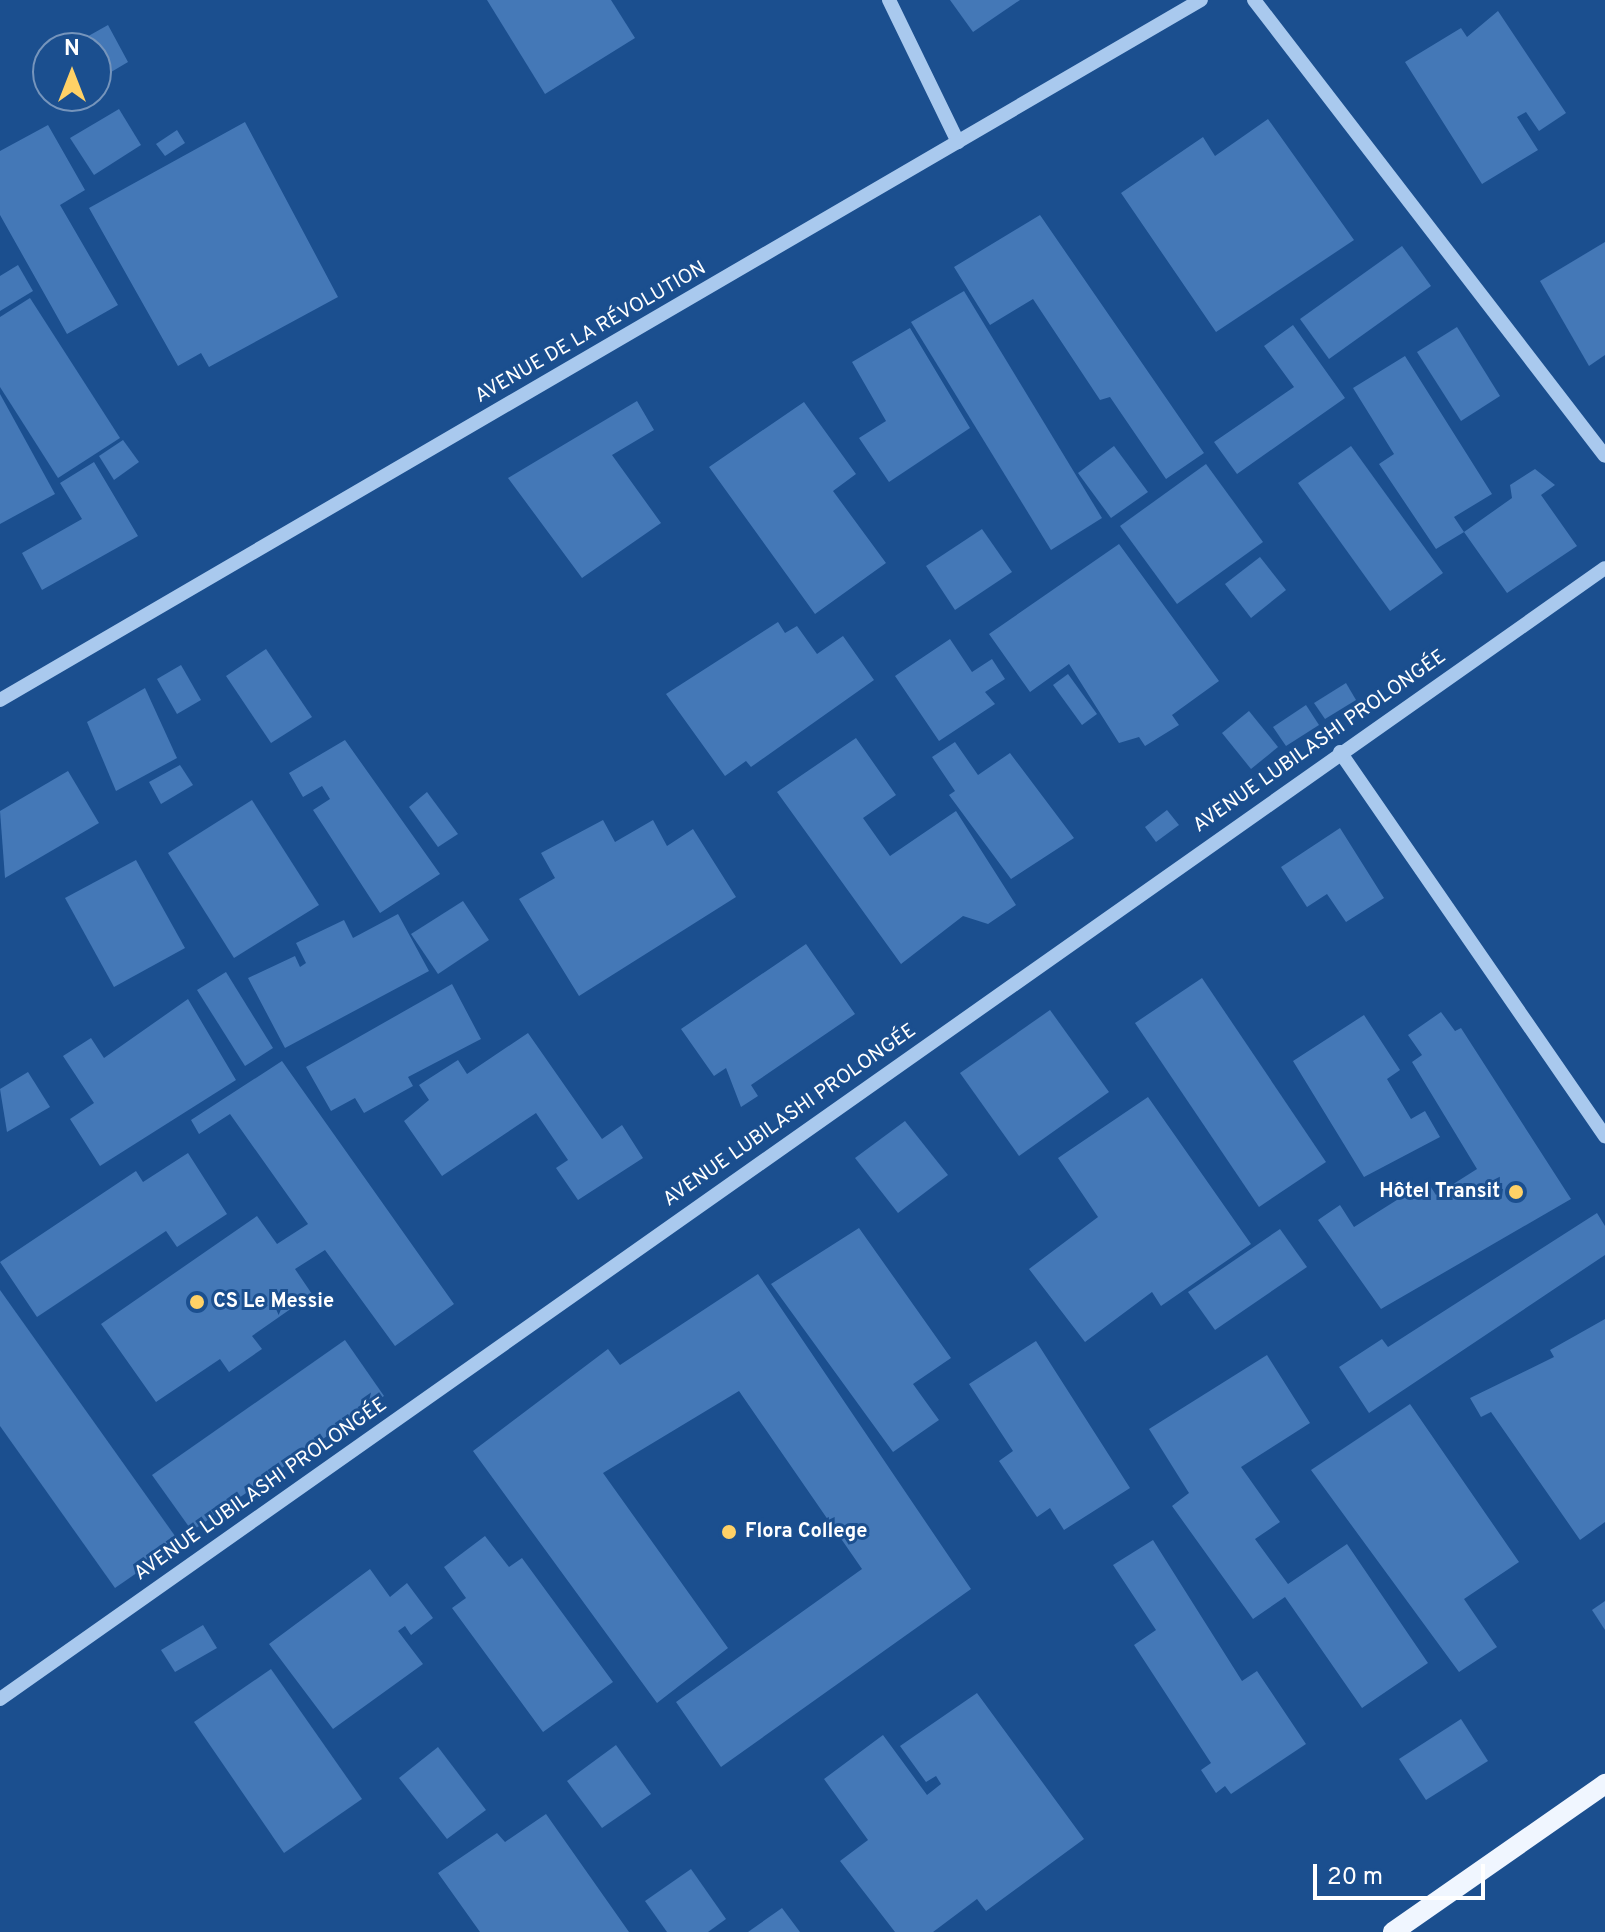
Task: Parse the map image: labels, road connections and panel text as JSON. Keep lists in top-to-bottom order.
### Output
{
  "streets": {
    "street": ["AVENUE DE LA RÉVOLUTION", "AVENUE LUBILASHI PROLONGÉE"]
  },
  "places": ["Hôtel Transit", "CS Le Messie", "Flora College"],
  "scale_bar": "20 m",
  "north": "top"
}
